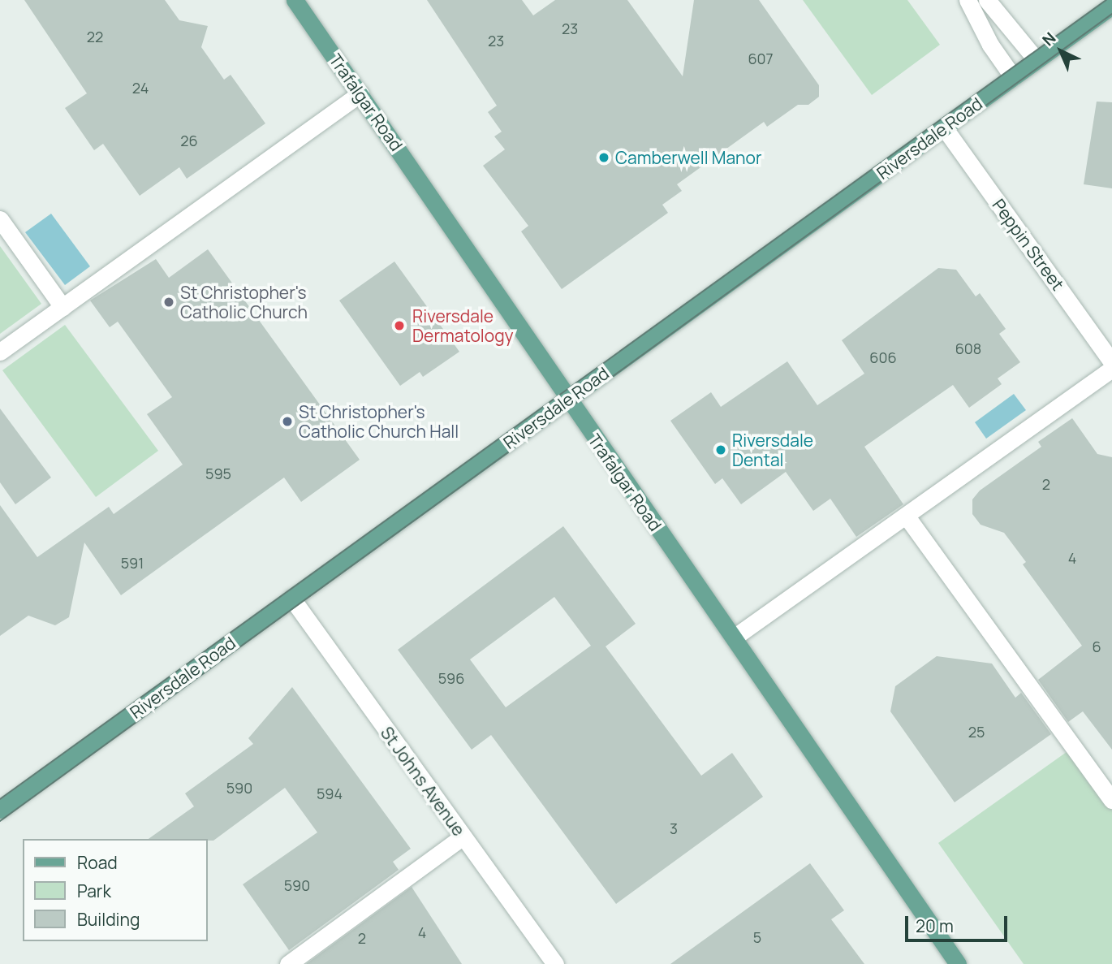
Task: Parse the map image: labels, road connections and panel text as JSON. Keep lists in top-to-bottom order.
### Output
{
  "streets": {
    "main road": ["Trafalgar Road", "Riversdale Road"],
    "street": ["Peppin Street", "St Johns Avenue"]
  },
  "crossings": [
    ["Trafalgar Road", "Riversdale Road"],
    ["Riversdale Road", "Peppin Street"],
    ["Riversdale Road", "St Johns Avenue"]
  ],
  "places": [
    "Camberwell Manor",
    "St Christopher's Catholic Church",
    "Riversdale Dermatology",
    "St Christopher's Catholic Church Hall",
    "Riversdale Dental"
  ],
  "house_numbers": [
    "23",
    "22",
    "23",
    "607",
    "24",
    "26",
    "608",
    "606",
    "595",
    "2",
    "4",
    "591",
    "6",
    "596",
    "25",
    "590",
    "594",
    "3",
    "590",
    "4",
    "5",
    "2"
  ],
  "legend": ["Road", "Park", "Building"],
  "scale_bar": "20 m",
  "north": "top left"
}
